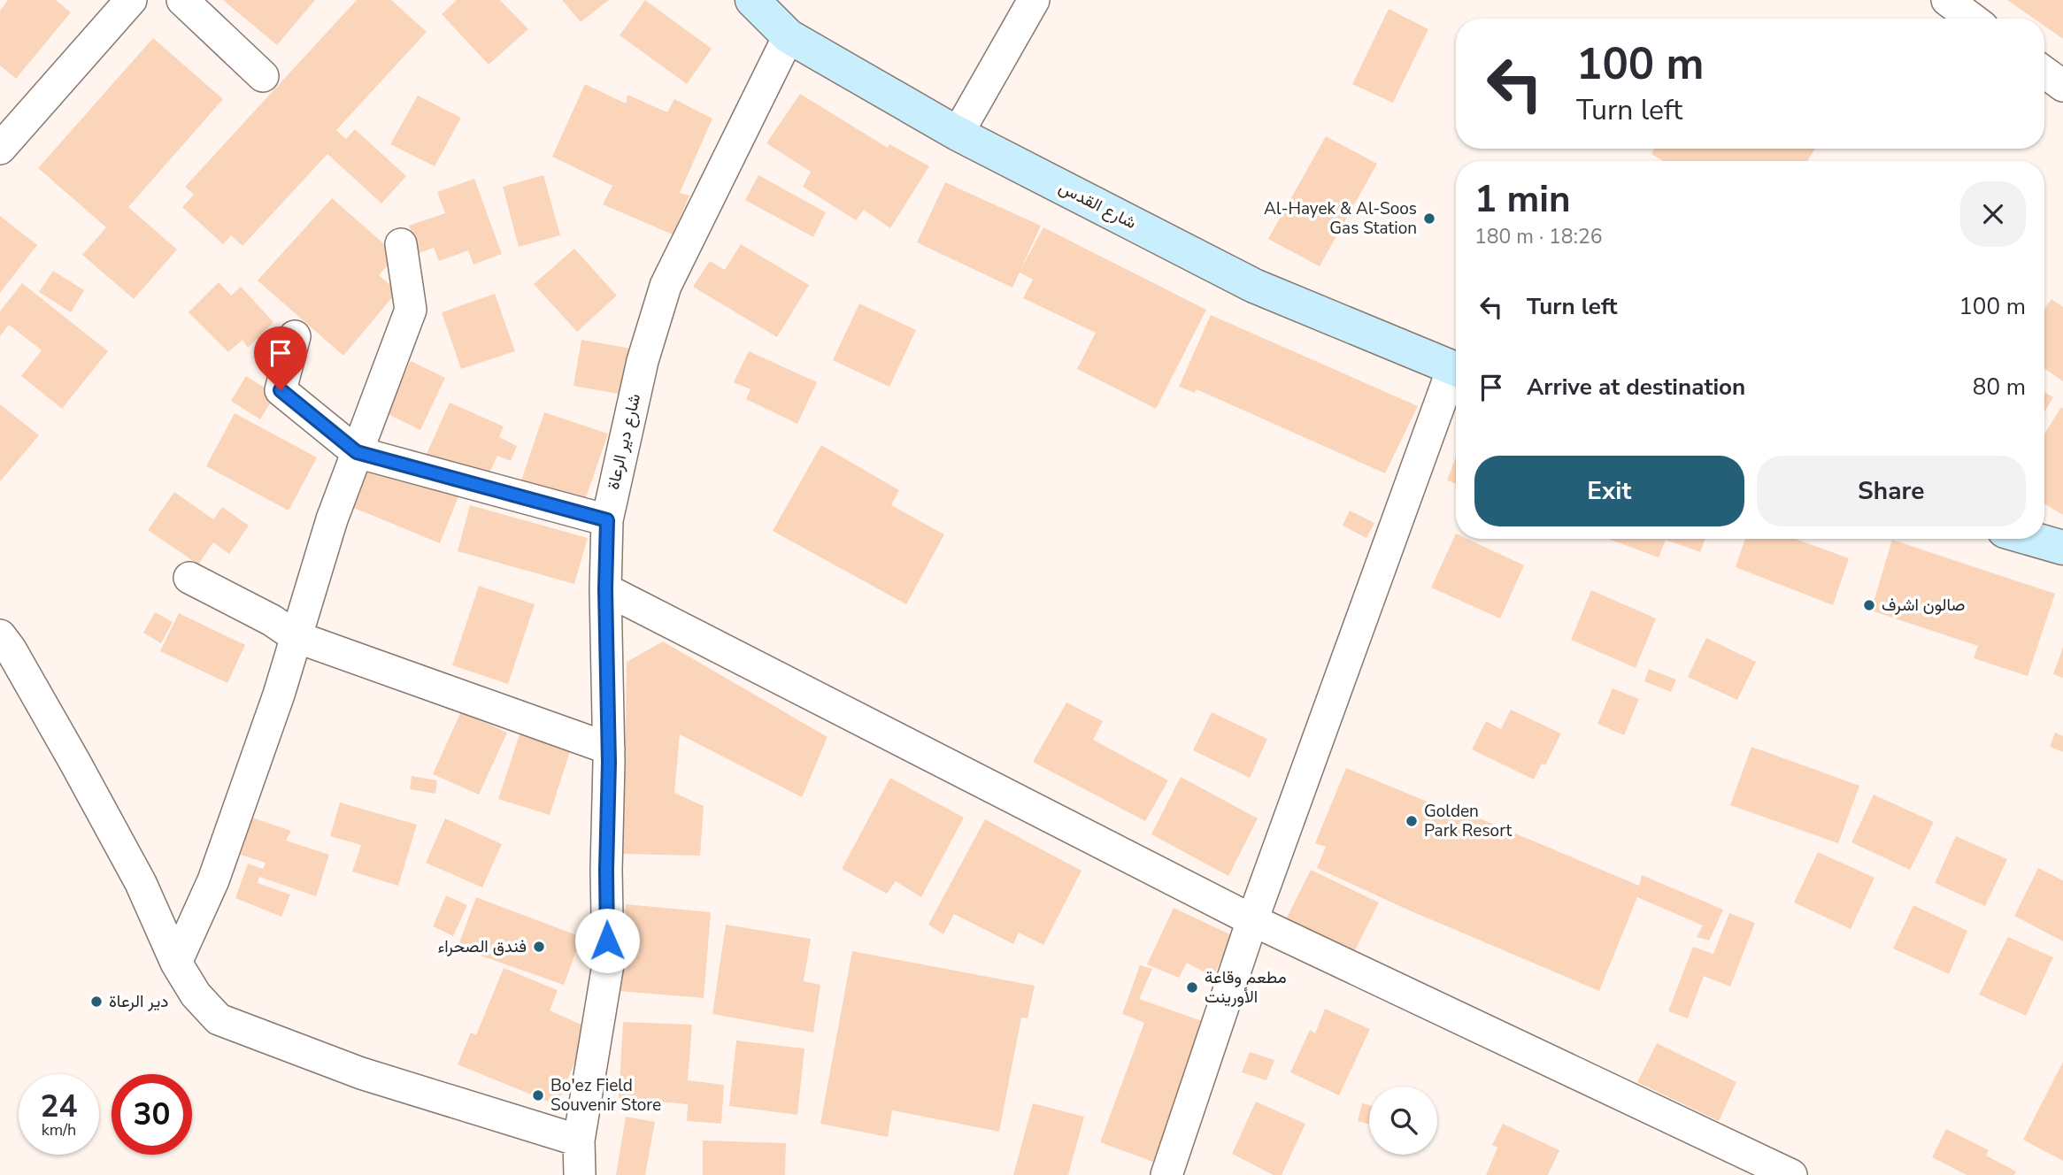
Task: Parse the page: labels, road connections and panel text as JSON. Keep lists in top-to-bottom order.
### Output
{
  "streets": {
    "main road": ["شارع القدس"],
    "street": ["شارع دير الرعاة"]
  },
  "crossings": [
    ["شارع القدس", "شارع دير الرعاة"]
  ],
  "places": [
    "Al-Hayek & Al-Soos Gas Station",
    "صالون اشرف",
    "Golden Park Resort",
    "فندق الصحراء",
    "مطعم وقاعة الأورينت",
    "دير الرعاة",
    "Bo'ez Field Souvenir Store"
  ],
  "page": {
    "turn": ["100 m", "Turn left"],
    "heading": ["1 min", "180 m · 18:26"],
    "list": [
      {
        "name": "Turn left",
        "value": "100 m"
      },
      {
        "name": "Arrive at destination",
        "value": "80 m"
      }
    ],
    "buttons": ["Exit", "Share"],
    "speed": "24 km/h",
    "limit": "30"
  }
}
